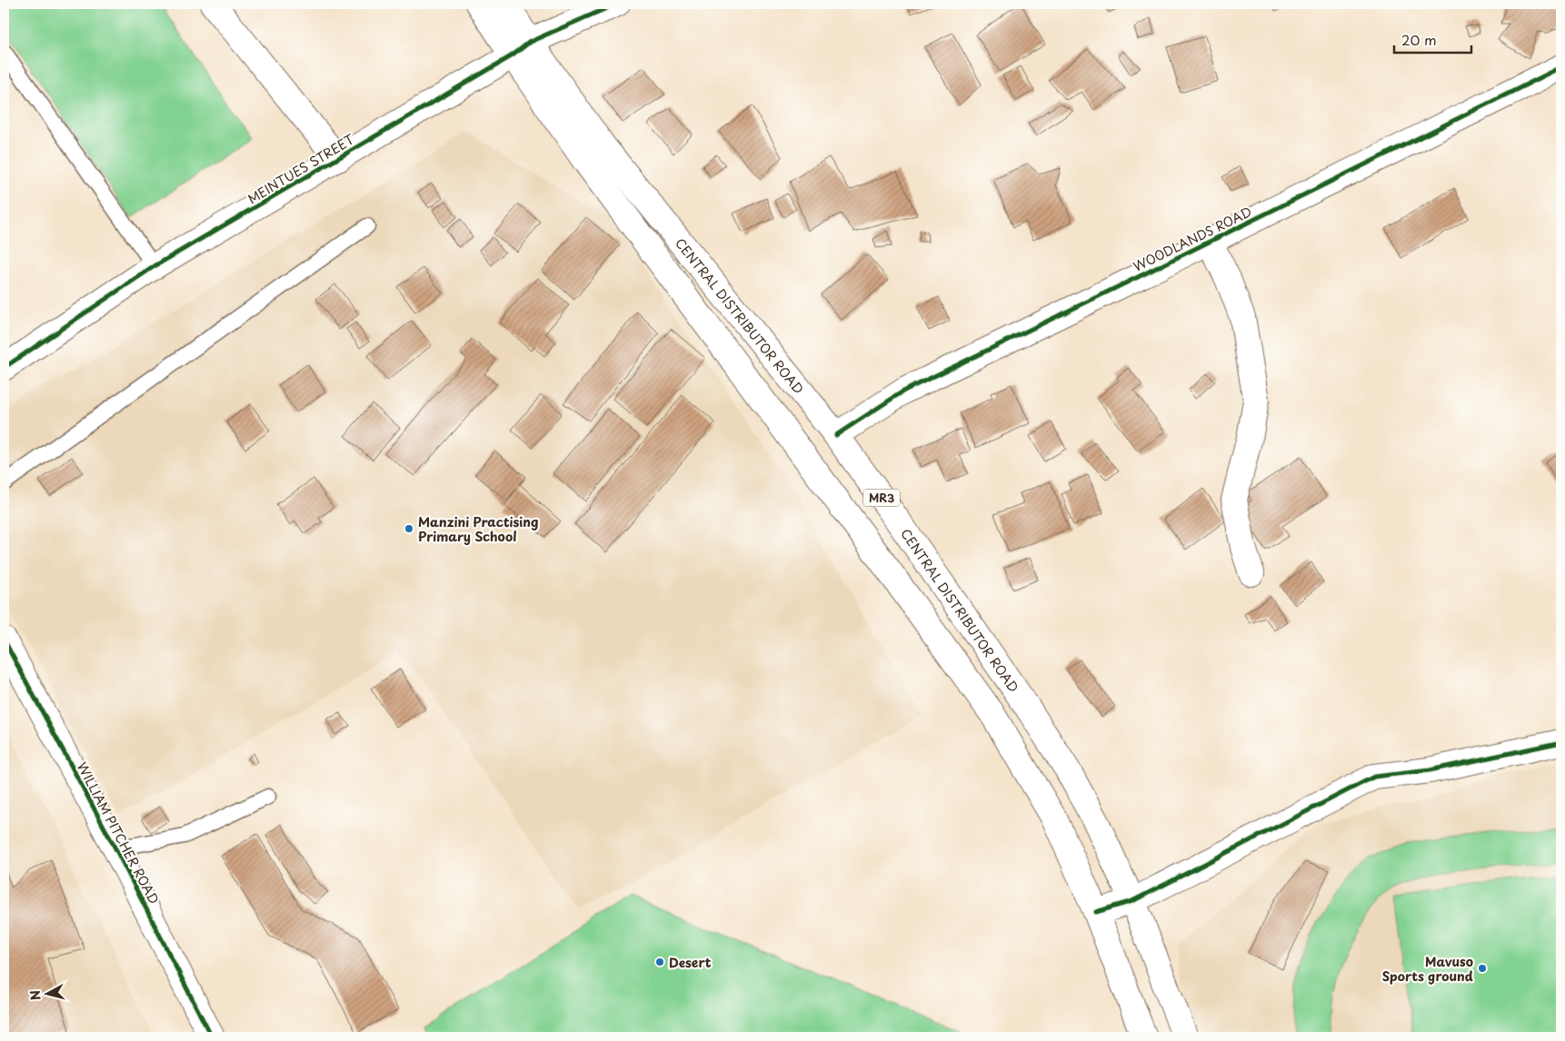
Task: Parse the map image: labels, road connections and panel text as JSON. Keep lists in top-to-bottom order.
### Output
{
  "streets": {
    "main road": [
      "MEINTUES STREET",
      "WOODLANDS ROAD",
      "CENTRAL DISTRIBUTOR ROAD",
      "MR3",
      "WILLIAM PITCHER ROAD"
    ]
  },
  "crossings": [
    ["MEINTUES STREET", "CENTRAL DISTRIBUTOR ROAD"],
    ["WOODLANDS ROAD", "CENTRAL DISTRIBUTOR ROAD"]
  ],
  "places": ["Manzini Practising Primary School", "Desert", "Mavuso Sports ground"],
  "scale_bar": "20 m",
  "north": "left"
}
